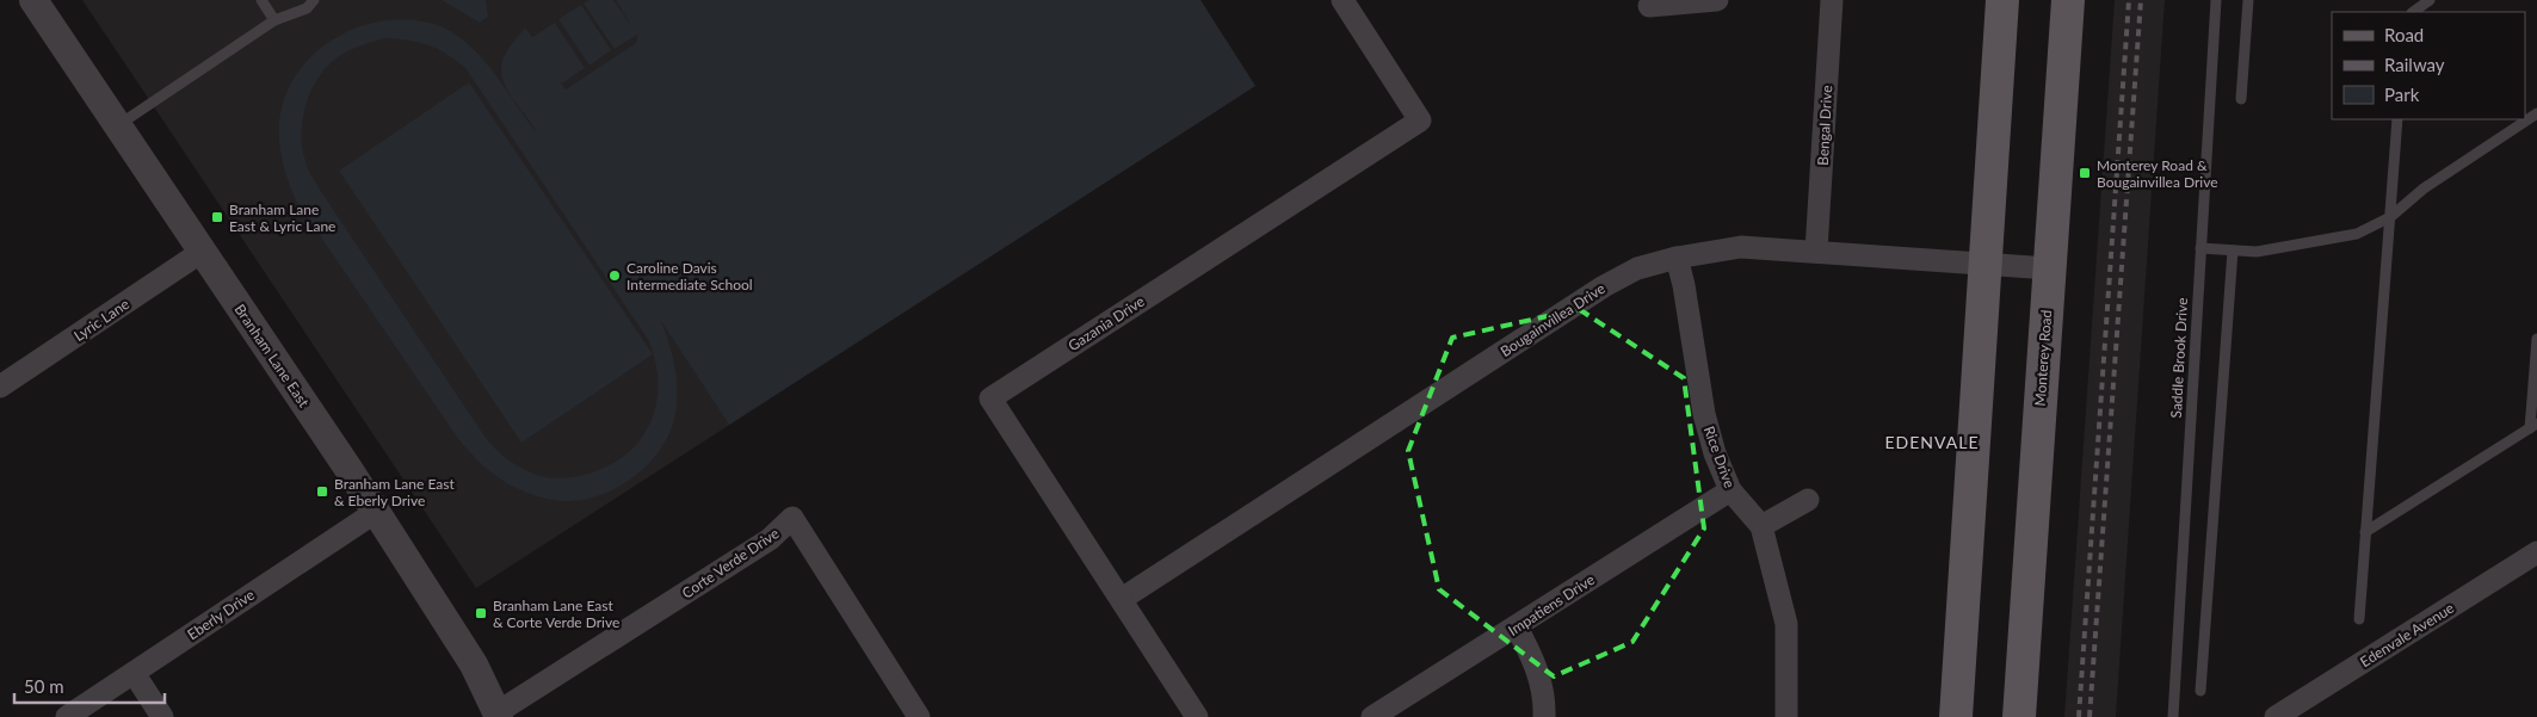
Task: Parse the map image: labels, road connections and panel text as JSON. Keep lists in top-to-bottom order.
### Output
{
  "streets": {
    "main road": ["Monterey Road"],
    "street": [
      "Bengal Drive",
      "Lyric Lane",
      "Bougainvillea Drive",
      "Gazania Drive",
      "Branham Lane East",
      "Rice Drive",
      "Corte Verde Drive",
      "Impatiens Drive",
      "Eberly Drive",
      "Edenvale Avenue"
    ],
    "lane": ["Saddle Brook Drive"]
  },
  "crossings": [
    ["Bengal Drive", "Bougainvillea Drive"],
    ["Lyric Lane", "Branham Lane East"],
    ["Bougainvillea Drive", "Gazania Drive"],
    ["Bougainvillea Drive", "Monterey Road"],
    ["Bougainvillea Drive", "Rice Drive"],
    ["Branham Lane East", "Corte Verde Drive"],
    ["Branham Lane East", "Eberly Drive"],
    ["Rice Drive", "Impatiens Drive"]
  ],
  "districts": ["EDENVALE"],
  "places": {
    "transit": [
      "Monterey Road & Bougainvillea Drive",
      "Branham Lane East & Lyric Lane",
      "Branham Lane East & Eberly Drive",
      "Branham Lane East & Corte Verde Drive"
    ],
    "other": ["Caroline Davis Intermediate School"]
  },
  "legend": ["Road", "Railway", "Park"],
  "scale_bar": "50 m"
}
